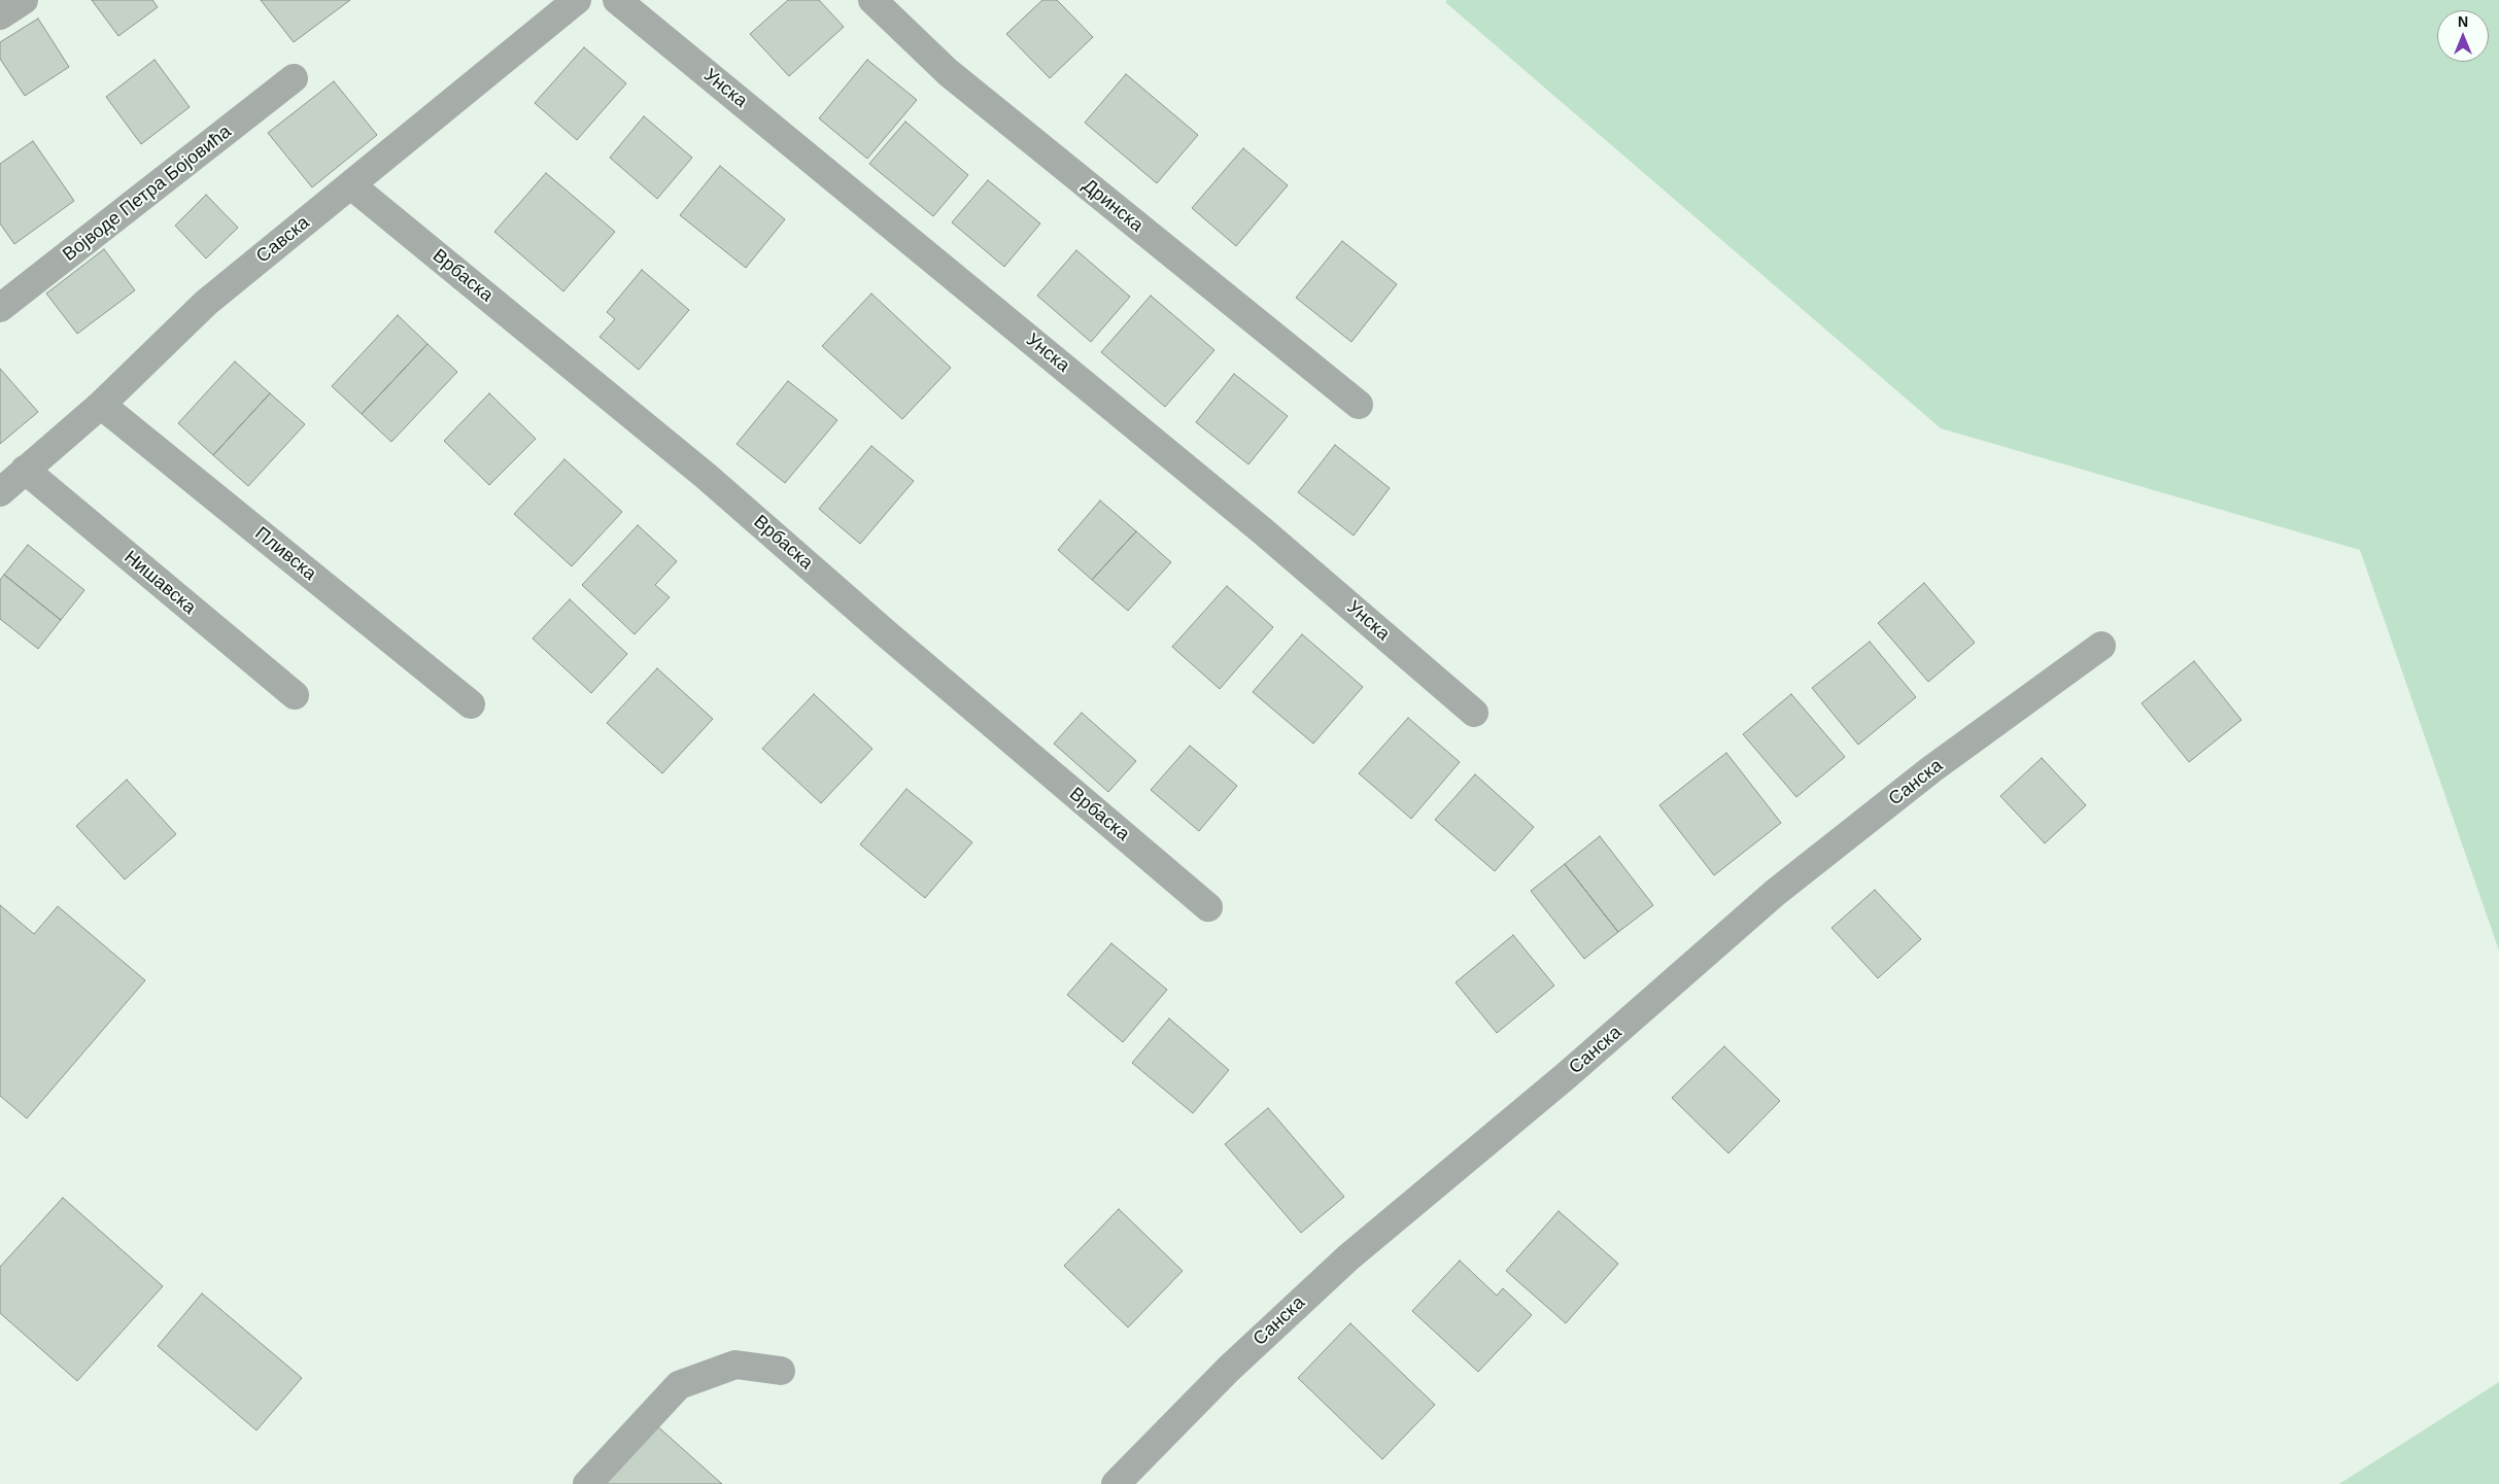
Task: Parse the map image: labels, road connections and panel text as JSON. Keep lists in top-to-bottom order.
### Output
{
  "streets": {
    "street": [
      "Унска",
      "Војводе Петра Бојовића",
      "Дринска",
      "Савска",
      "Врбаска",
      "Пливска",
      "Нишавска",
      "Санска"
    ]
  },
  "crossings": [
    ["Савска", "Врбаска"],
    ["Савска", "Пливска"],
    ["Савска", "Нишавска"]
  ],
  "north": "top"
}
